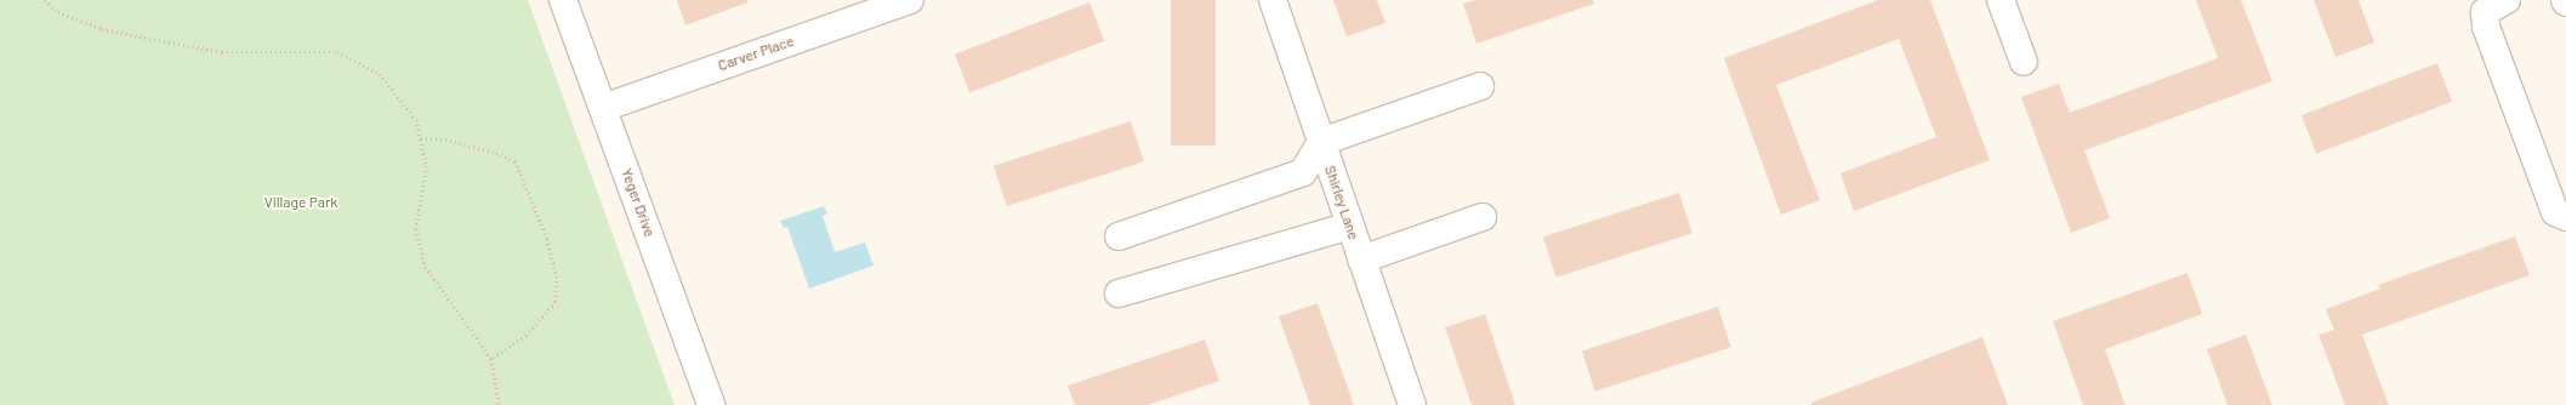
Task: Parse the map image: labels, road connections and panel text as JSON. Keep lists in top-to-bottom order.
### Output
{
  "streets": {
    "street": ["Carver Place", "Yeger Drive", "Shirley Lane"]
  },
  "crossings": [
    ["Carver Place", "Yeger Drive"]
  ],
  "parks": ["Village Park"]
}
